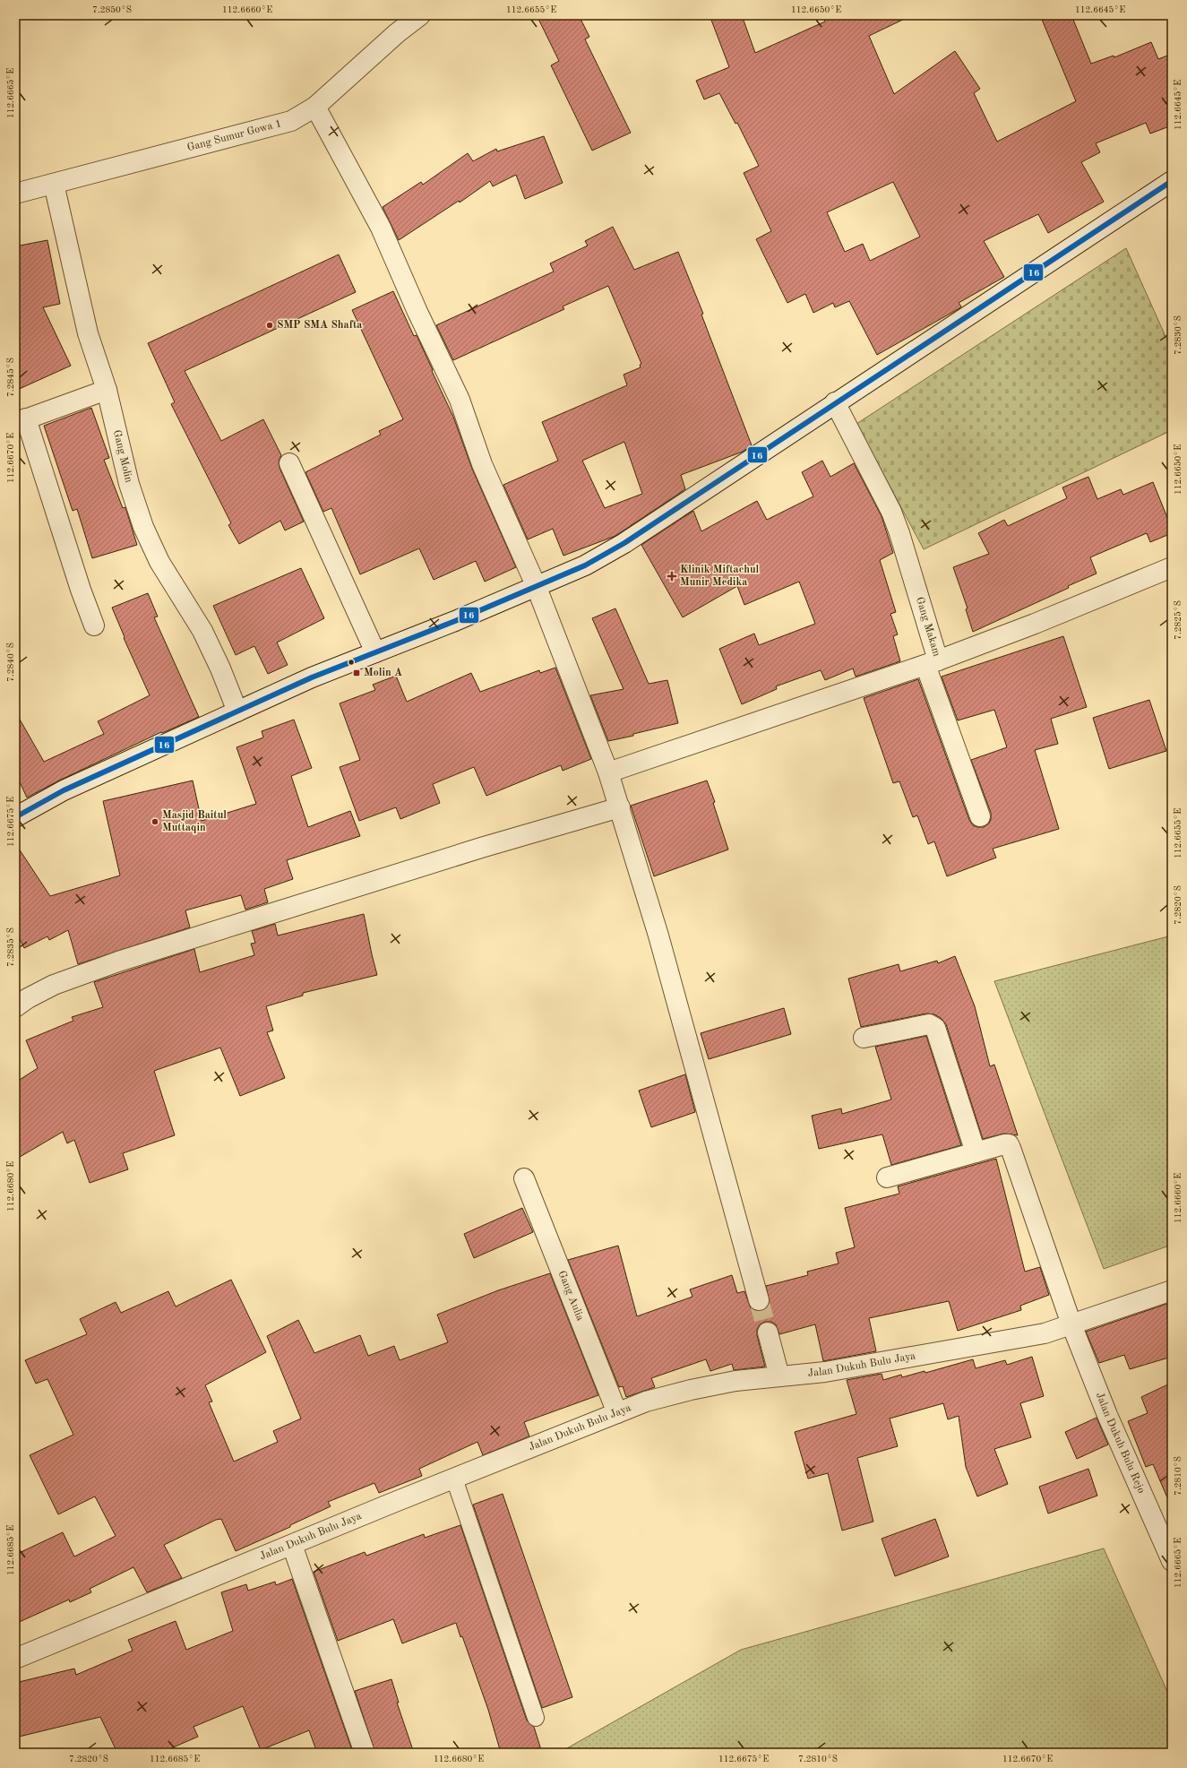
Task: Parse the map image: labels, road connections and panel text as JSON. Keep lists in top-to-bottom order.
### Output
{
  "streets": {
    "street": [
      "Gang Sumur Gowa 1",
      "Gang Molin",
      "Gang Makam",
      "Gang Aulia",
      "Jalan Dukuh Bulu Jaya",
      "Jalan Dukuh Bulu Rejo"
    ]
  },
  "crossings": [
    ["Gang Sumur Gowa 1", "Gang Molin"],
    ["Gang Aulia", "Jalan Dukuh Bulu Jaya"],
    ["Jalan Dukuh Bulu Jaya", "Jalan Dukuh Bulu Rejo"]
  ],
  "places": {
    "other": ["SMP SMA Shafta", "Masjid Baitul Muttaqin"],
    "health": ["Klinik Miftachul Munir Medika"],
    "transit": ["Molin A"]
  },
  "lines": ["transit line 16"],
  "coordinates": [
    "7.2850°S",
    "112.6660°E",
    "112.6655°E",
    "112.6650°E",
    "112.6645°E",
    "112.6665°E",
    "7.2830°S",
    "7.2845°S",
    "112.6670°E",
    "7.2825°S",
    "7.2840°S",
    "112.6675°E",
    "7.2820°S",
    "7.2835°S",
    "112.6680°E",
    "7.2810°S",
    "112.6685°E"
  ]
}
